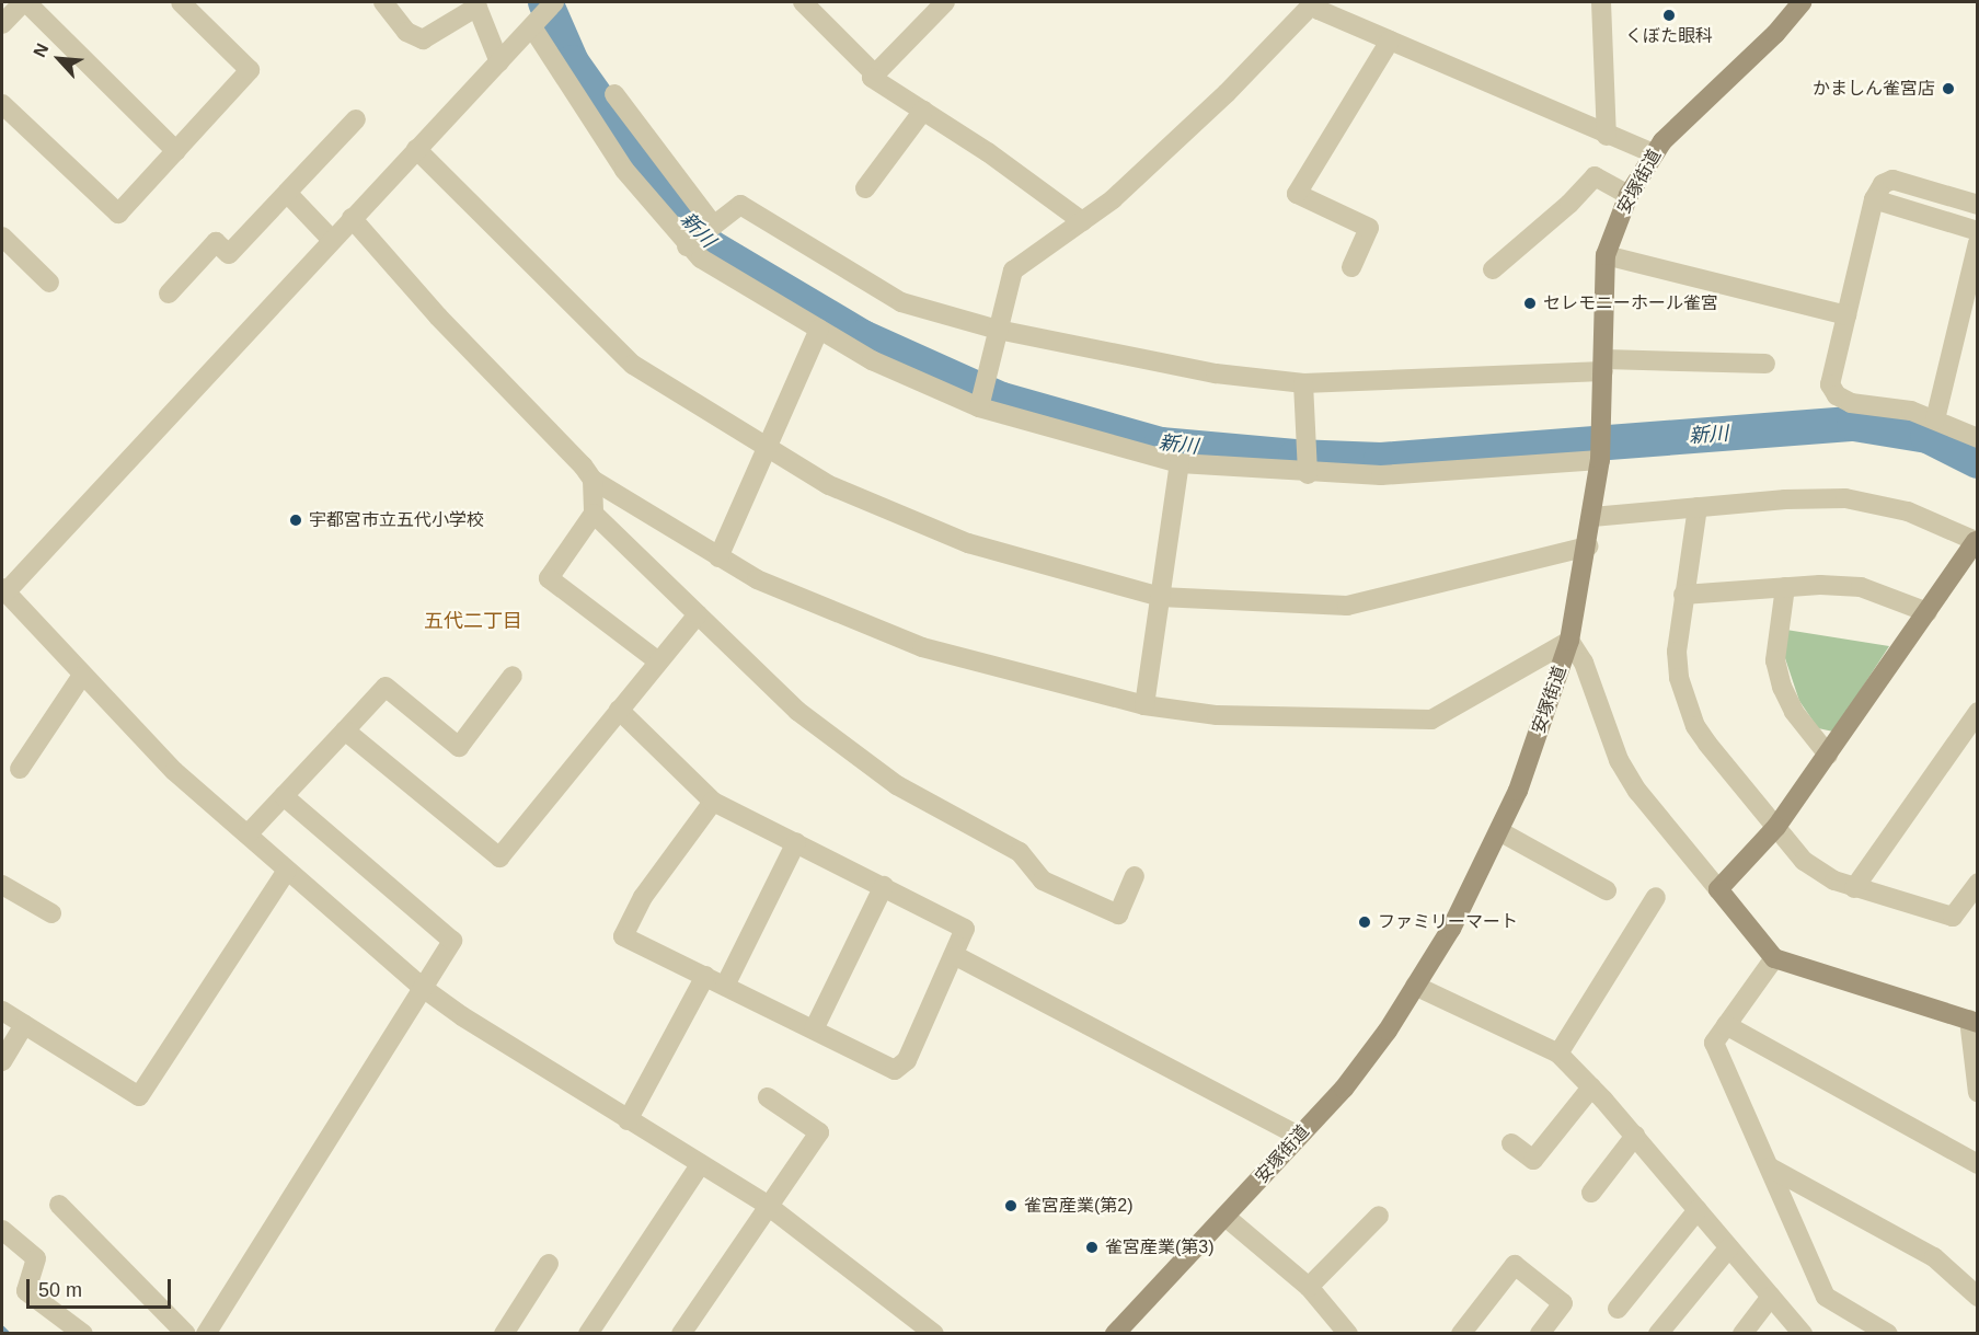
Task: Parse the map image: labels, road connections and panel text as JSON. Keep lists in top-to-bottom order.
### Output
{
  "streets": {
    "main road": ["安塚街道"]
  },
  "districts": ["五代二丁目"],
  "water": ["新川"],
  "places": [
    "くぼた眼科",
    "かましん雀宮店",
    "セレモニーホール雀宮",
    "宇都宮市立五代小学校",
    "ファミリーマート",
    "雀宮産業(第2)",
    "雀宮産業(第3)"
  ],
  "scale_bar": "50 m",
  "north": "top left"
}
